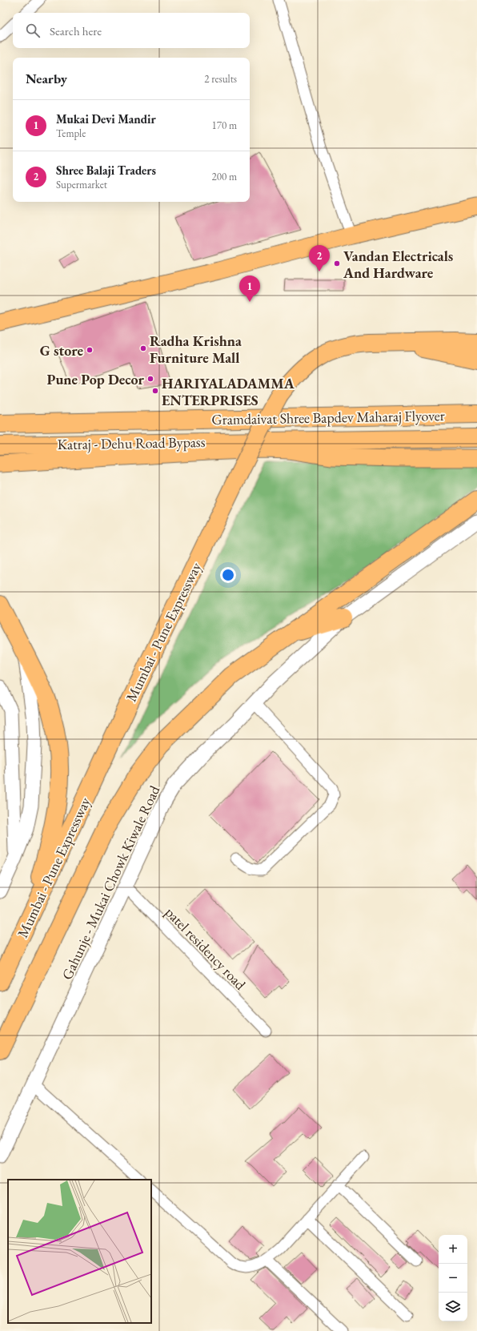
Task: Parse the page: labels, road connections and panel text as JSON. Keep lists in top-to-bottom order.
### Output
{
  "streets": {
    "highway": ["Gramdaivat Shree Bapdev Maharaj Flyover", "Katraj - Dehu Road Bypass", "Mumbai - Pune Expressway"],
    "street": ["Gahunje - Mukai Chowk Kiwale Road", "patel residency road"]
  },
  "crossings": [
    ["Gramdaivat Shree Bapdev Maharaj Flyover", "Katraj - Dehu Road Bypass"],
    ["Gahunje - Mukai Chowk Kiwale Road", "patel residency road"]
  ],
  "places": [
    "Vandan Electricals And Hardware",
    "Radha Krishna Furniture Mall",
    "G store",
    "Pune Pop Decor",
    "HARIYALADAMMA ENTERPRISES"
  ],
  "page": {
    "search": "Search here",
    "heading": ["Nearby", "2 results"],
    "list": [
      {
        "mark": "1",
        "name": "Mukai Devi Mandir",
        "note": "Temple",
        "value": "170 m"
      },
      {
        "mark": "2",
        "name": "Shree Balaji Traders",
        "note": "Supermarket",
        "value": "200 m"
      }
    ],
    "pins": ["2", "1"],
    "map_buttons": ["+", "−"]
  }
}
